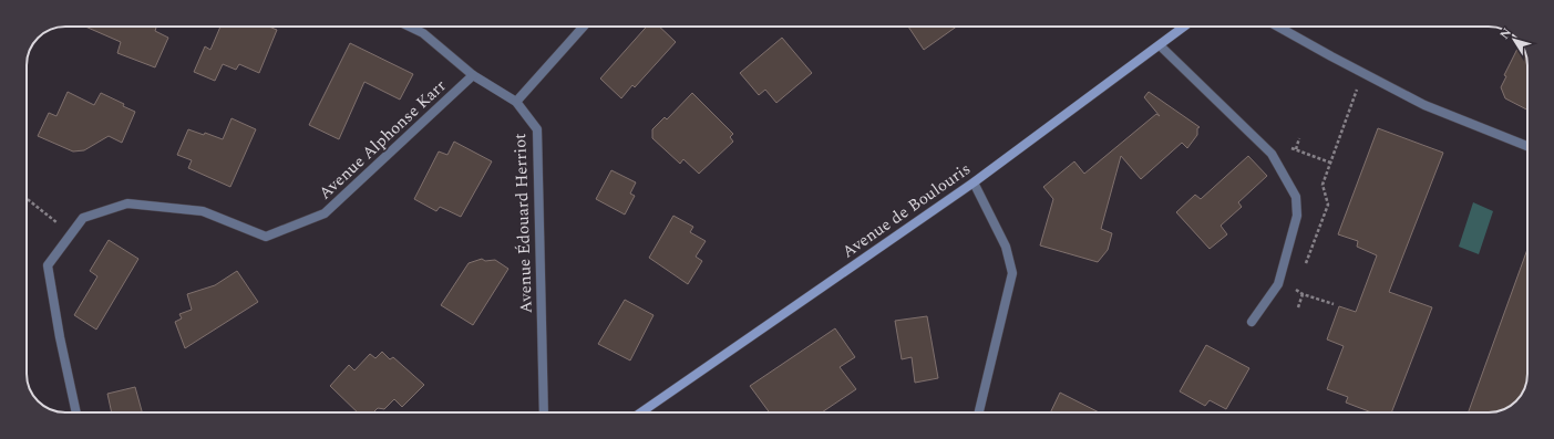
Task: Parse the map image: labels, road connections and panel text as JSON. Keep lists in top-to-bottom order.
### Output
{
  "streets": {
    "street": ["Avenue Alphonse Karr", "Avenue de Boulouris", "Avenue Édouard Herriot"]
  },
  "crossings": [
    ["Avenue Alphonse Karr", "Avenue Édouard Herriot"]
  ],
  "north": "top left"
}
